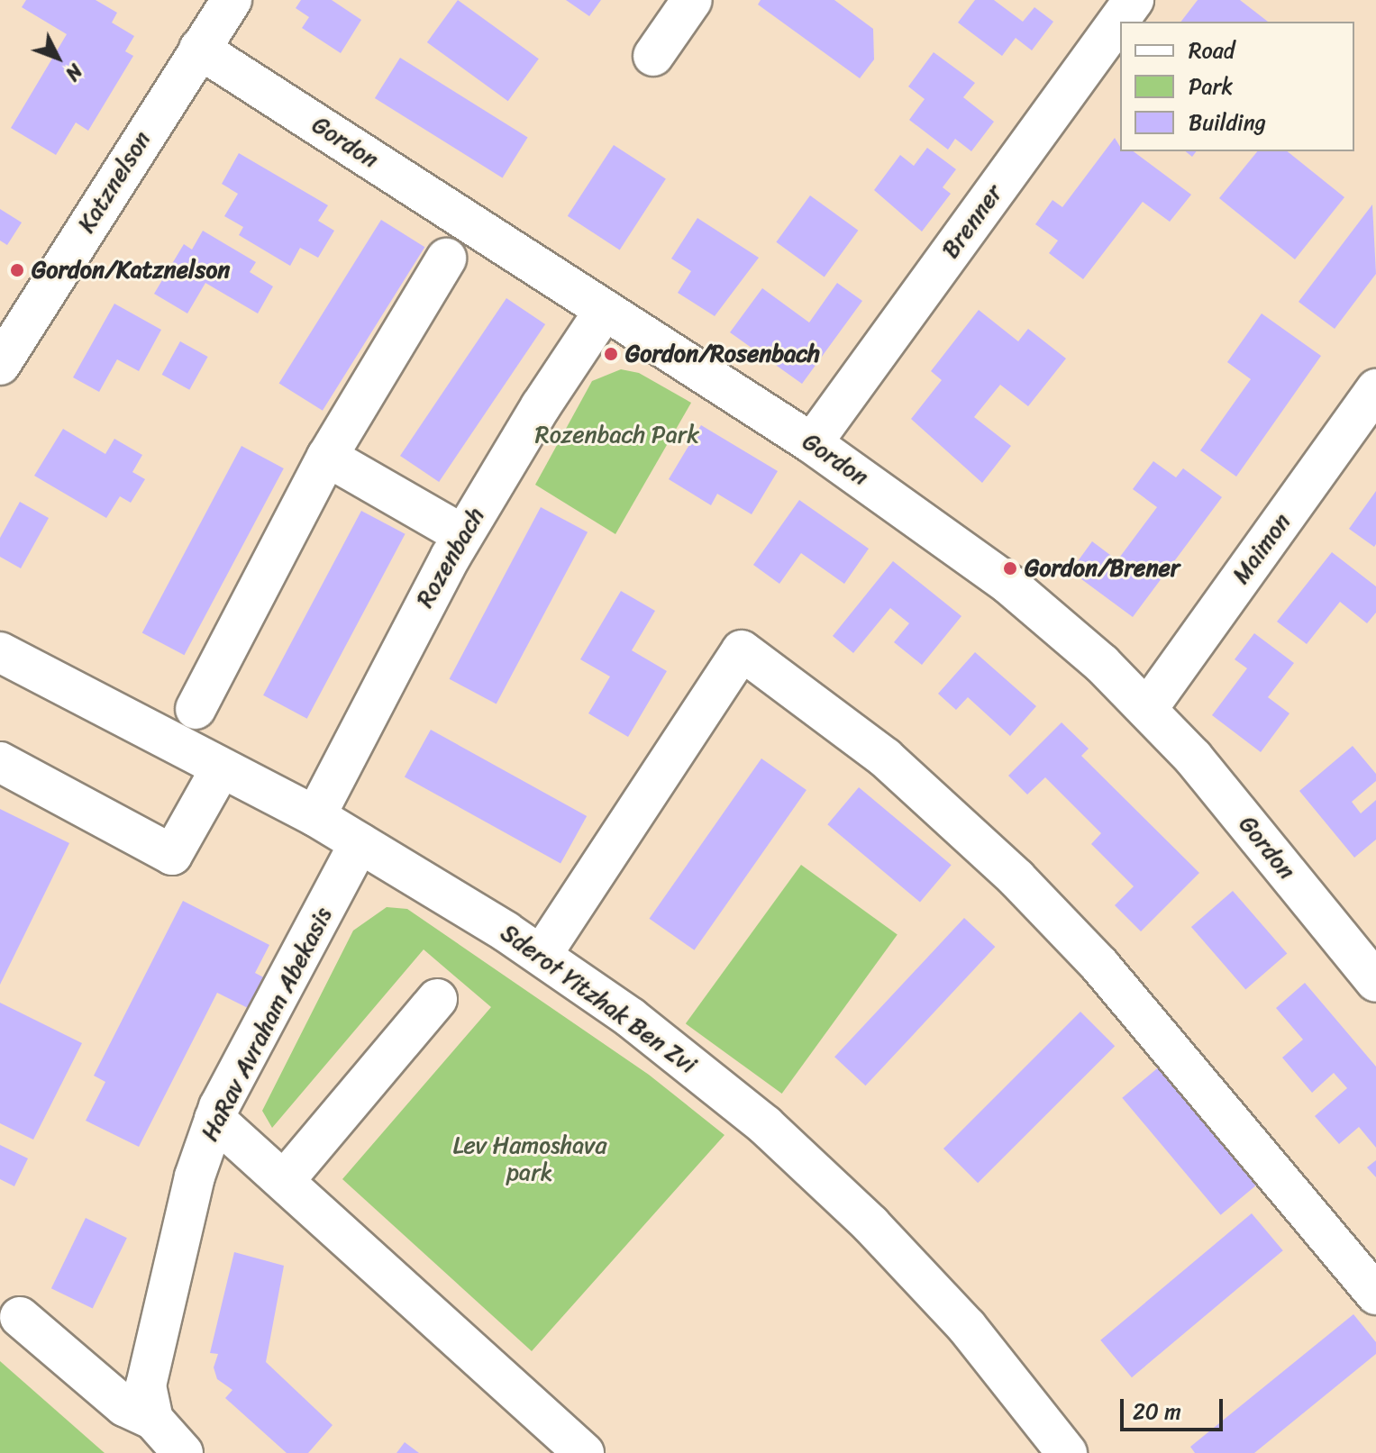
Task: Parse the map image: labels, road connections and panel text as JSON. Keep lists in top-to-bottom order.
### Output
{
  "streets": {
    "street": [
      "Gordon",
      "Katznelson",
      "Brenner",
      "Maimon",
      "Rozenbach",
      "Sderot Yitzhak Ben Zvi",
      "HaRav Avraham Abekasis"
    ]
  },
  "crossings": [
    ["Gordon", "Katznelson"],
    ["Gordon", "Brenner"],
    ["Gordon", "Maimon"],
    ["Gordon", "Rozenbach"],
    ["Rozenbach", "Sderot Yitzhak Ben Zvi"],
    ["Sderot Yitzhak Ben Zvi", "HaRav Avraham Abekasis"]
  ],
  "parks": ["Rozenbach Park", "Lev Hamoshava park"],
  "places": ["Gordon/Katznelson", "Gordon/Rosenbach", "Gordon/Brener"],
  "legend": ["Road", "Park", "Building"],
  "scale_bar": "20 m",
  "north": "bottom right"
}
